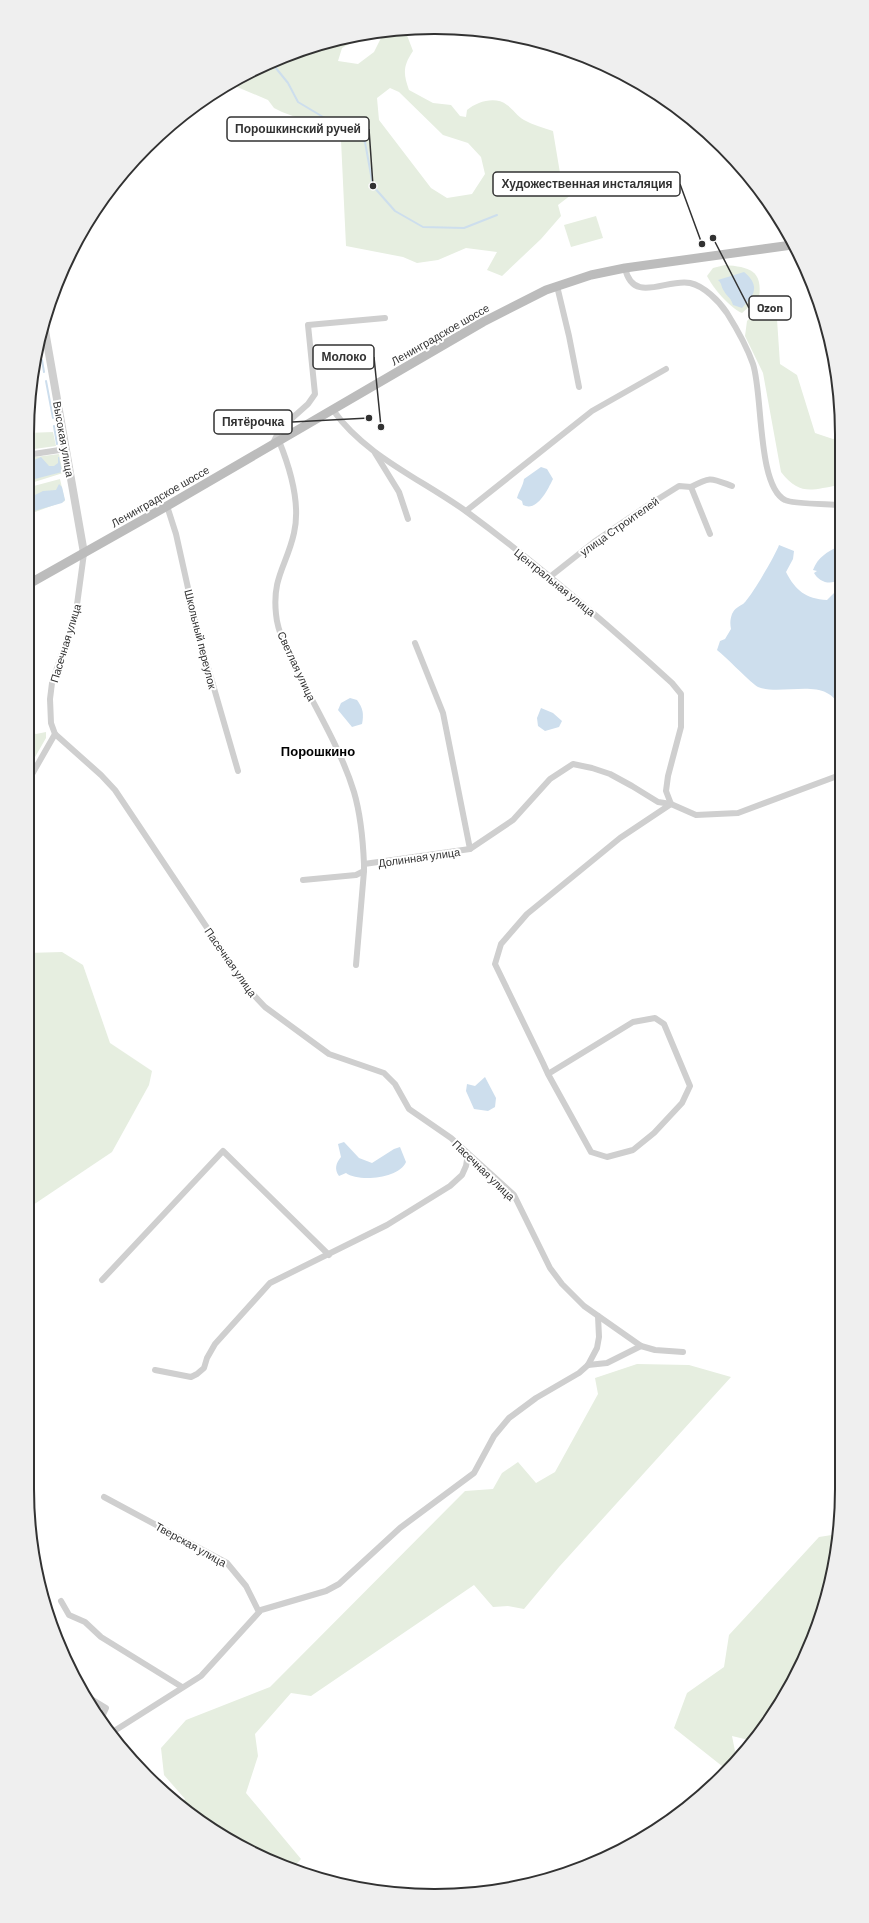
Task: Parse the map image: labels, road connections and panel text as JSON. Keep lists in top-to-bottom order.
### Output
{
  "streets": {
    "main road": ["Ленинградское шоссе"],
    "street": [
      "Высокая улица",
      "улица Строителей",
      "Центральная улица",
      "Школьный переулок",
      "Пасечная улица",
      "Светлая улица",
      "Долинная улица",
      "Тверская улица"
    ]
  },
  "crossings": [
    ["Ленинградское шоссе", "Высокая улица"],
    ["Ленинградское шоссе", "Центральная улица"],
    ["Ленинградское шоссе", "Школьный переулок"],
    ["Ленинградское шоссе", "Пасечная улица"],
    ["Ленинградское шоссе", "Светлая улица"],
    ["Высокая улица", "Пасечная улица"],
    ["улица Строителей", "Центральная улица"],
    ["Центральная улица", "Долинная улица"],
    ["Светлая улица", "Долинная улица"]
  ],
  "districts": ["Порошкино"],
  "places": [
    "Порошкинский ручей",
    "Ozon",
    "Художественная инсталяция",
    "Пятёрочка",
    "Молоко"
  ]
}
